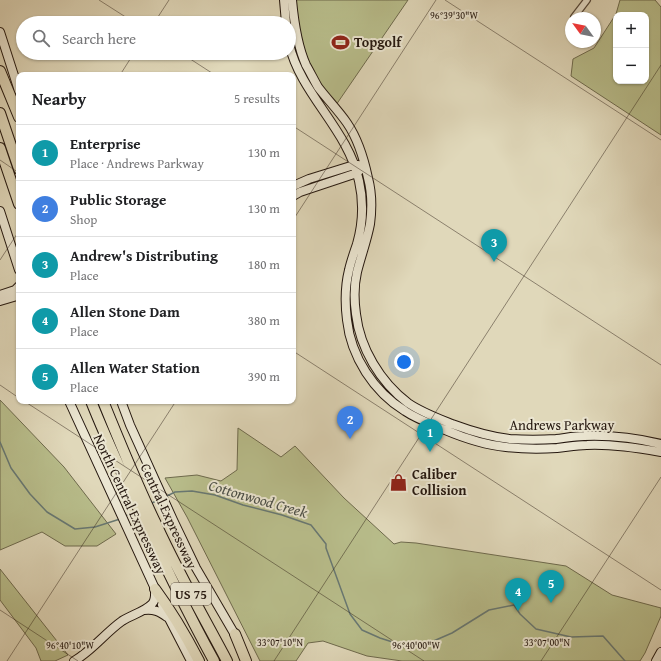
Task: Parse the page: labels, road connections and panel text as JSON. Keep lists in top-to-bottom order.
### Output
{
  "streets": {
    "highway": ["Central Expressway", "US 75"],
    "street": ["Andrews Parkway", "North Central Expressway"]
  },
  "water": ["Cottonwood Creek"],
  "places": {
    "sports": ["Topgolf"],
    "shop": ["Caliber Collision"]
  },
  "north": "top left",
  "page": {
    "map_buttons": ["+", "−"],
    "search": "Search here",
    "heading": ["Nearby", "5 results"],
    "list": [
      {
        "mark": "1",
        "name": "Enterprise",
        "note": "Place · Andrews Parkway",
        "value": "130 m"
      },
      {
        "mark": "2",
        "name": "Public Storage",
        "note": "Shop",
        "value": "130 m"
      },
      {
        "mark": "3",
        "name": "Andrew's Distributing",
        "note": "Place",
        "value": "180 m"
      },
      {
        "mark": "4",
        "name": "Allen Stone Dam",
        "note": "Place",
        "value": "380 m"
      },
      {
        "mark": "5",
        "name": "Allen Water Station",
        "note": "Place",
        "value": "390 m"
      }
    ],
    "pins": [
      "3",
      "2",
      "1",
      "5",
      "4"
    ]
  },
  "coordinates": [
    "96°39'30\"W",
    "33°07'10\"N",
    "33°07'00\"N",
    "96°40'10\"W",
    "96°40'00\"W"
  ]
}
